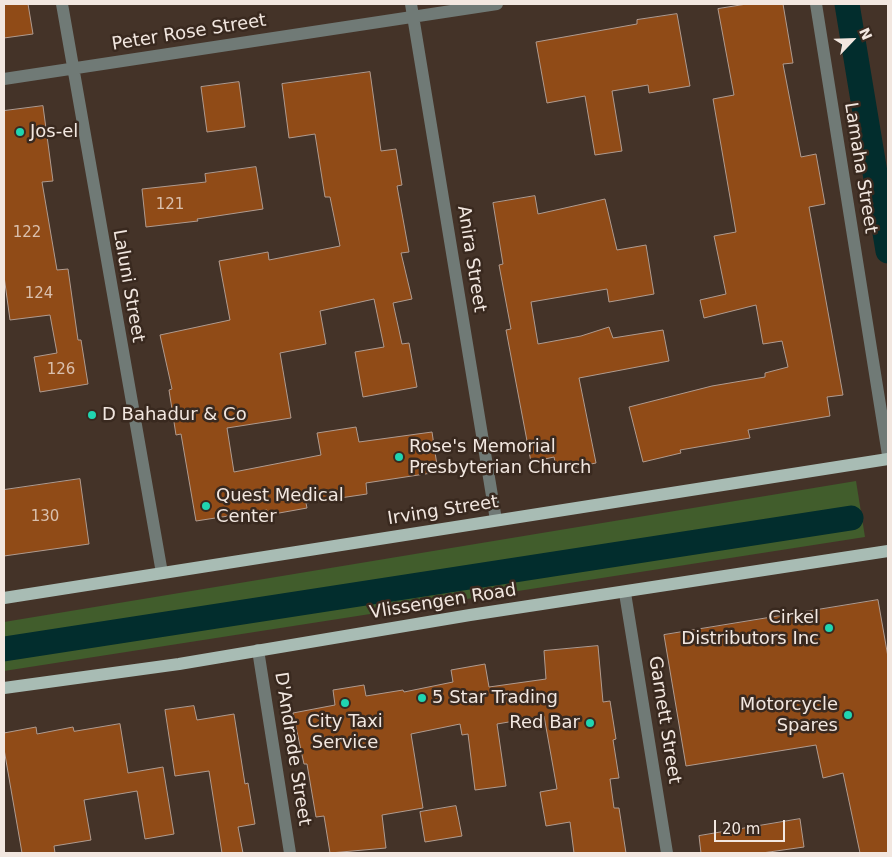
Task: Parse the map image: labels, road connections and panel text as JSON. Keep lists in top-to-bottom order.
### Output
{
  "streets": {
    "main road": ["Irving Street", "Vlissengen Road"],
    "street": [
      "Peter Rose Street",
      "Lamaha Street",
      "Anira Street",
      "Laluni Street",
      "Garnett Street",
      "D'Andrade Street"
    ]
  },
  "crossings": [
    ["Peter Rose Street", "Anira Street"],
    ["Peter Rose Street", "Laluni Street"],
    ["Lamaha Street", "Irving Street"],
    ["Anira Street", "Irving Street"],
    ["Laluni Street", "Irving Street"],
    ["Vlissengen Road", "Garnett Street"],
    ["Vlissengen Road", "D'Andrade Street"]
  ],
  "places": [
    "Jos-el",
    "D Bahadur & Co",
    "Rose's Memorial Presbyterian Church",
    "Quest Medical Center",
    "Cirkel Distributors Inc",
    "5 Star Trading",
    "City Taxi Service",
    "Motorcycle Spares",
    "Red Bar"
  ],
  "house_numbers": [
    "121",
    "122",
    "124",
    "126",
    "130"
  ],
  "scale_bar": "20 m",
  "north": "top right"
}
